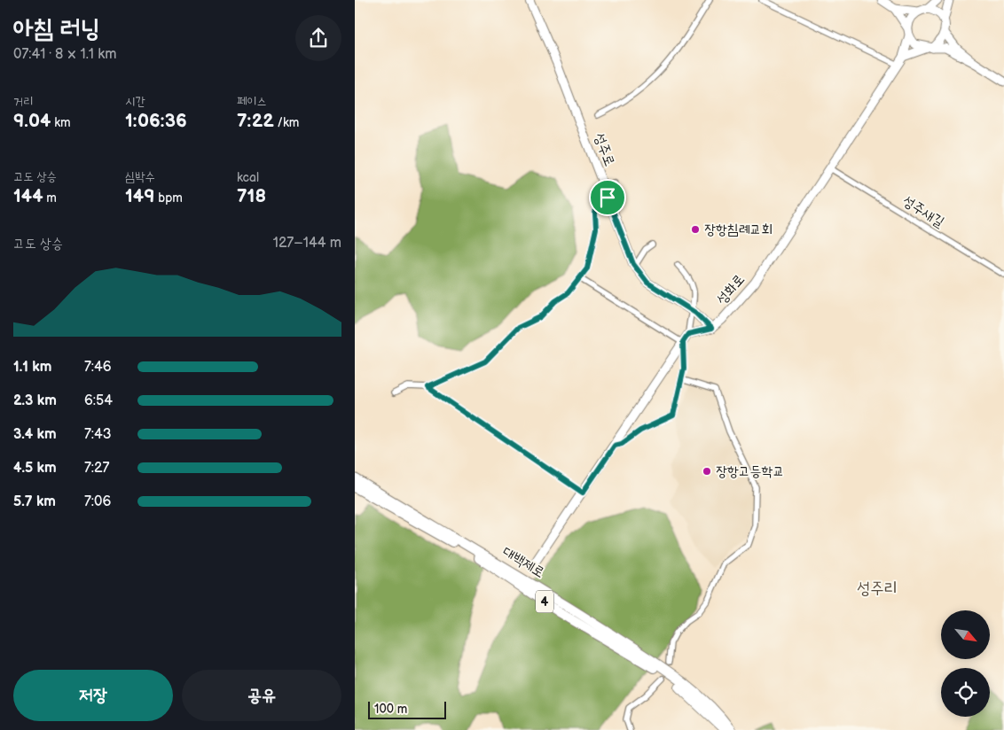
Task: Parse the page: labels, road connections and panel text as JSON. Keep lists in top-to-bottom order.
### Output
{
  "streets": {
    "highway": ["대백제로", "4"],
    "street": ["성주로", "성주새길", "성화로"]
  },
  "crossings": [
    ["성주로", "성화로"],
    ["성주새길", "성화로"]
  ],
  "districts": ["성주리"],
  "places": ["장항침례교회", "장항고등학교"],
  "scale_bar": "100 m",
  "north": "bottom right",
  "page": {
    "heading": ["아침 러닝", "07:41 · 8 × 1.1 km"],
    "stats": [
      ["거리", "9.04 km"],
      ["시간", "1:06:36"],
      ["페이스", "7:22 /km"],
      ["고도 상승", "144 m"],
      ["심박수", "149 bpm"],
      ["kcal", "718"]
    ],
    "chart": ["고도 상승", "127–144 m"],
    "list": [
      {
        "name": "1.1 km",
        "note": "7:46"
      },
      {
        "name": "2.3 km",
        "note": "6:54"
      },
      {
        "name": "3.4 km",
        "note": "7:43"
      },
      {
        "name": "4.5 km",
        "note": "7:27"
      },
      {
        "name": "5.7 km",
        "note": "7:06"
      }
    ],
    "buttons": ["저장", "공유"],
    "scale": "100 m"
  }
}
